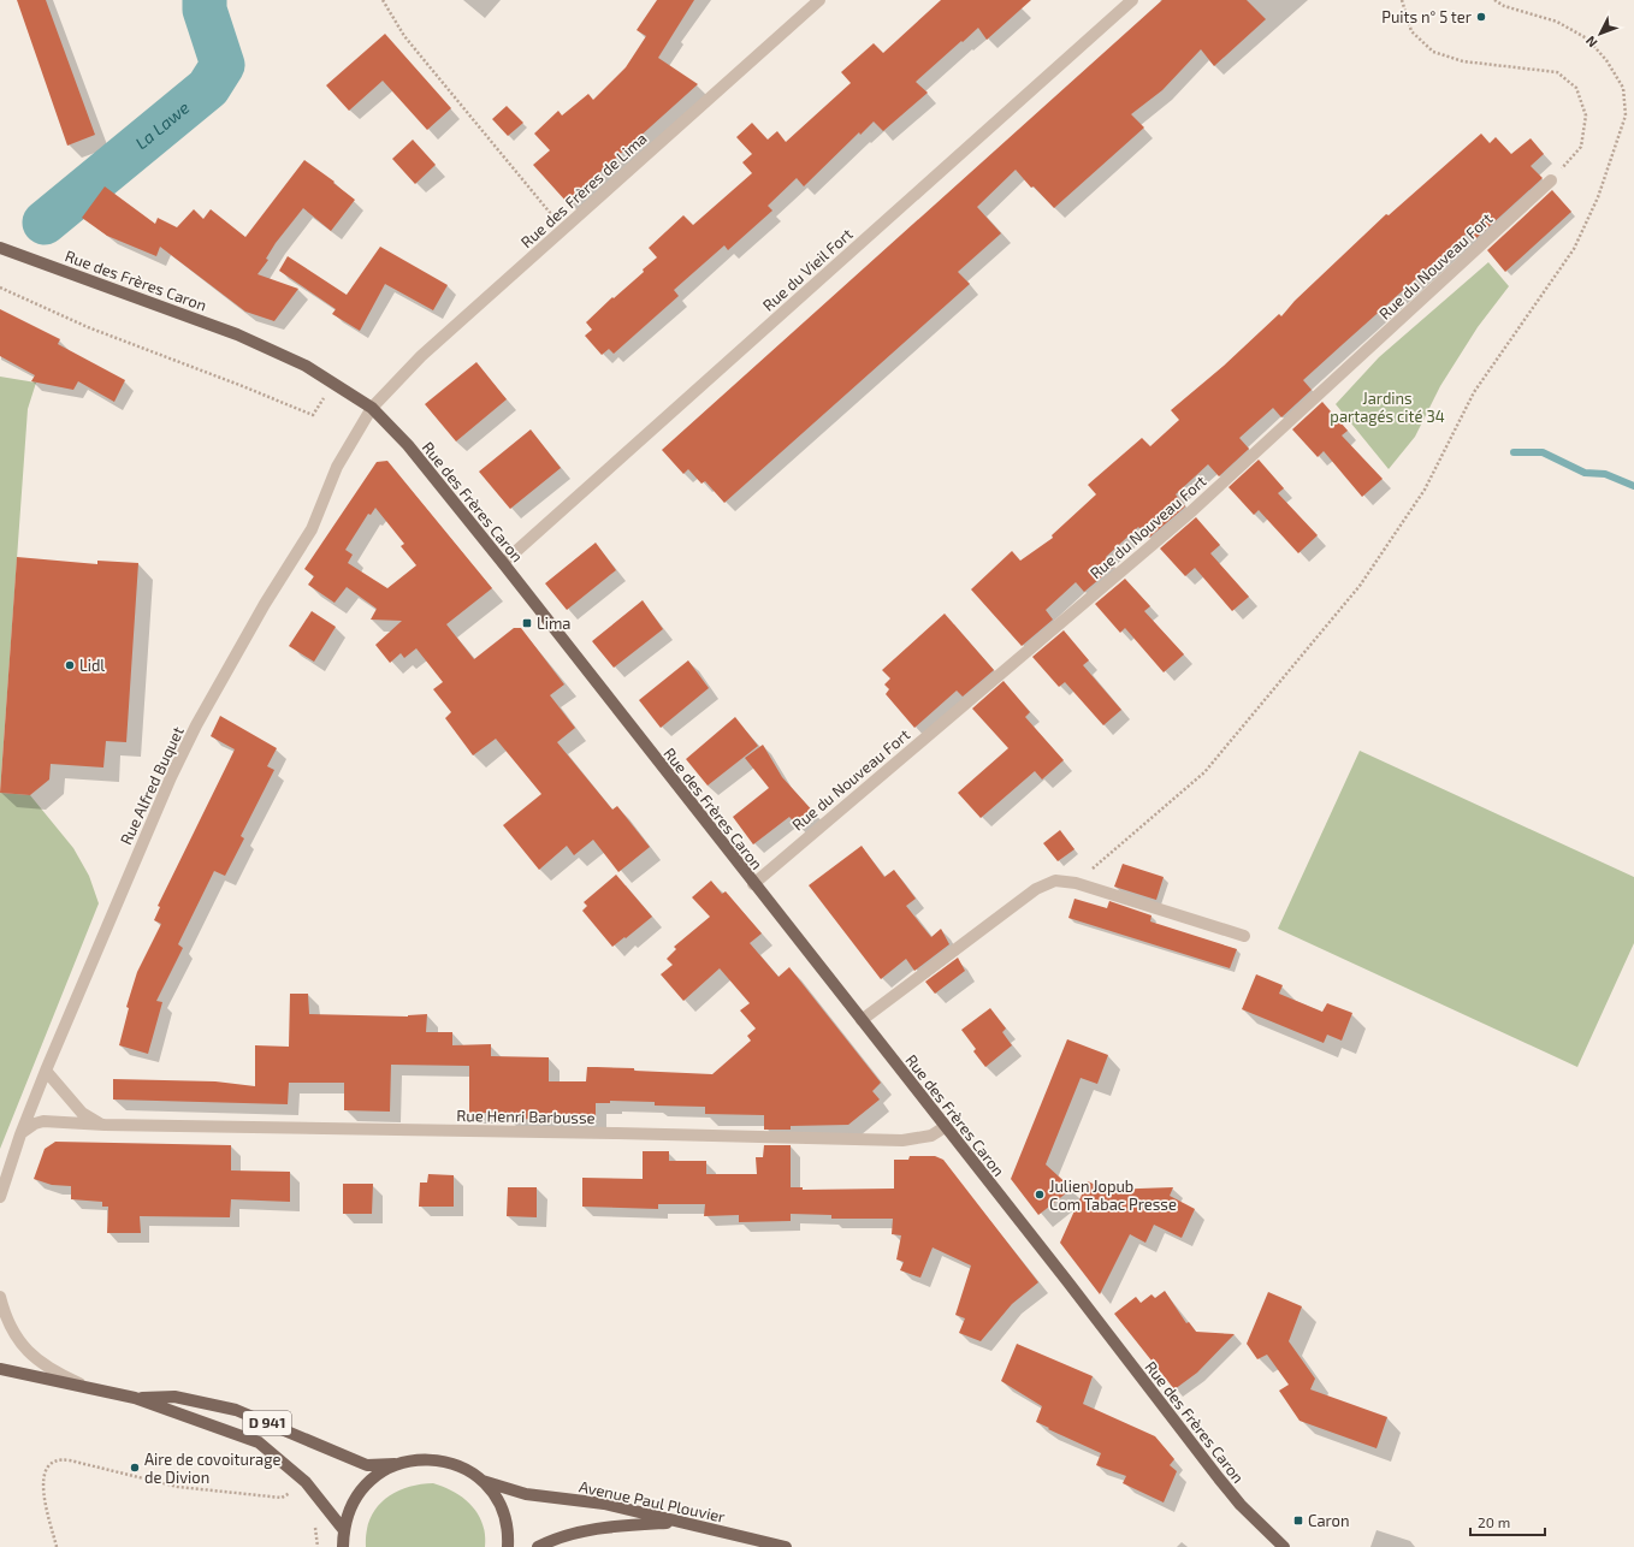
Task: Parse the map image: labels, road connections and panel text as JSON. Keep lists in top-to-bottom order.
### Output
{
  "streets": {
    "main road": ["Rue des Frères Caron", "D 941", "Avenue Paul Plouvier"],
    "street": [
      "Rue des Frères de Lima",
      "Rue du Nouveau Fort",
      "Rue du Vieil Fort",
      "Rue Alfred Buquet",
      "Rue Henri Barbusse"
    ]
  },
  "crossings": [
    ["Rue des Frères de Lima", "Rue des Frères Caron"],
    ["Rue des Frères de Lima", "Rue Alfred Buquet"],
    ["Rue du Nouveau Fort", "Rue des Frères Caron"],
    ["Rue du Vieil Fort", "Rue des Frères Caron"],
    ["Rue des Frères Caron", "Rue Alfred Buquet"],
    ["Rue des Frères Caron", "Rue Henri Barbusse"],
    ["Rue Alfred Buquet", "Rue Henri Barbusse"]
  ],
  "water": ["La Lawe"],
  "parks": ["Jardins partagés cité 34"],
  "places": {
    "other": [
      "Puits n° 5 ter",
      "Lidl",
      "Julien Jopub Com Tabac Presse",
      "Aire de covoiturage de Divion"
    ],
    "transit": ["Lima", "Caron"]
  },
  "scale_bar": "20 m",
  "north": "bottom left"
}
